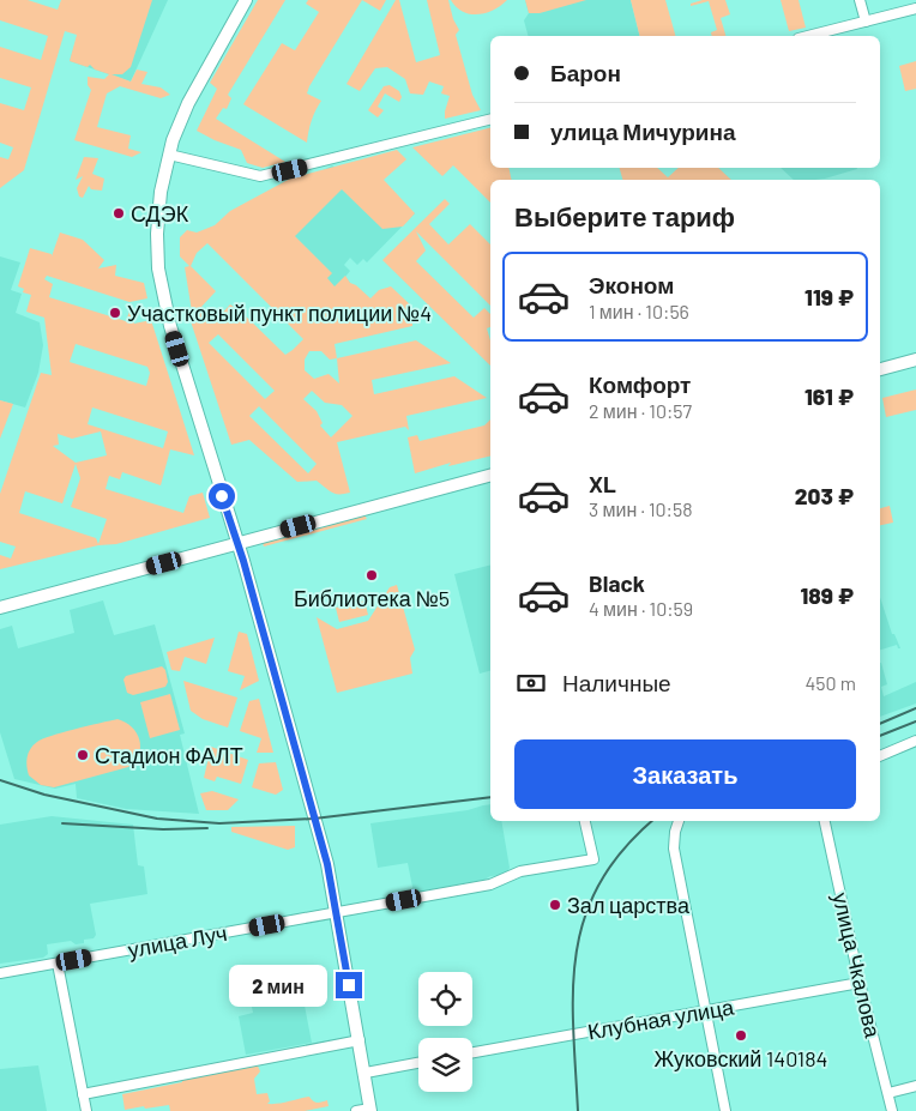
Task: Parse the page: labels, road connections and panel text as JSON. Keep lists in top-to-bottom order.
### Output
{
  "streets": {
    "street": ["улица Луч", "улица Чкалова", "Клубная улица"]
  },
  "crossings": [
    ["улица Чкалова", "Клубная улица"]
  ],
  "places": [
    "СДЭК",
    "Участковый пункт полиции №4",
    "Библиотека №5",
    "Стадион ФАЛТ",
    "Зал царства",
    "Жуковский 140184"
  ],
  "page": {
    "banner": ["Барон", "улица Мичурина"],
    "heading": "Выберите тариф",
    "list": [
      {
        "name": "Эконом",
        "note": "1 мин · 10:56",
        "value": "119 ₽"
      },
      {
        "name": "Комфорт",
        "note": "2 мин · 10:57",
        "value": "161 ₽"
      },
      {
        "name": "XL",
        "note": "3 мин · 10:58",
        "value": "203 ₽"
      },
      {
        "name": "Black",
        "note": "4 мин · 10:59",
        "value": "189 ₽"
      }
    ],
    "pay": ["Наличные", "450 m"],
    "buttons": "Заказать",
    "bubble": "2 мин"
  }
}
